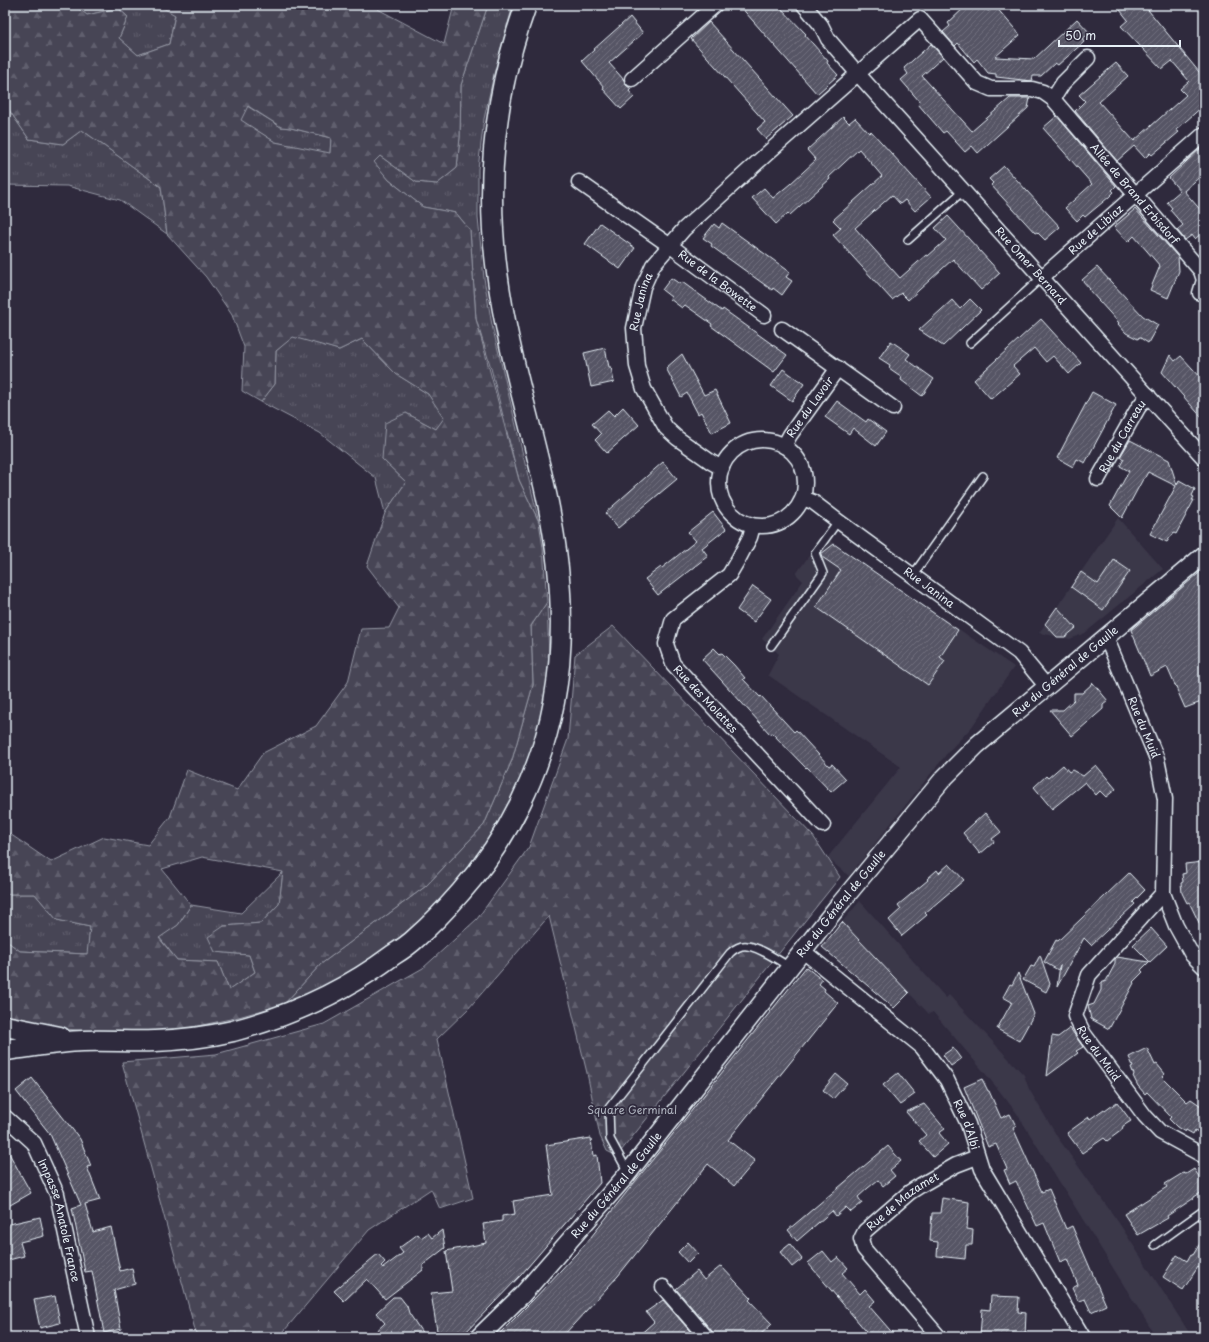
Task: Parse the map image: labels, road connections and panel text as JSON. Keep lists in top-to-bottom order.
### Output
{
  "streets": {
    "street": [
      "Allée de Brand Erbisdorf",
      "Rue de Libiaz",
      "Rue Omer Bernard",
      "Rue de la Bowette",
      "Rue Janina",
      "Rue du Lavoir",
      "Rue du Carreau",
      "Rue du Général de Gaulle",
      "Rue des Molettes",
      "Rue du Muid",
      "Rue d'Albi",
      "Rue de Mazamet",
      "Impasse Anatole France"
    ]
  },
  "crossings": [
    ["Allée de Brand Erbisdorf", "Rue de Libiaz"],
    ["Allée de Brand Erbisdorf", "Rue Janina"],
    ["Rue de Libiaz", "Rue Omer Bernard"],
    ["Rue Omer Bernard", "Rue Janina"],
    ["Rue Omer Bernard", "Rue du Carreau"],
    ["Rue de la Bowette", "Rue Janina"],
    ["Rue Janina", "Rue du Lavoir"],
    ["Rue Janina", "Rue du Général de Gaulle"],
    ["Rue Janina", "Rue des Molettes"],
    ["Rue du Lavoir", "Rue des Molettes"],
    ["Rue du Général de Gaulle", "Rue du Muid"],
    ["Rue du Général de Gaulle", "Rue d'Albi"],
    ["Rue d'Albi", "Rue de Mazamet"]
  ],
  "parks": ["Square Germinal"],
  "scale_bar": "50 m"
}
